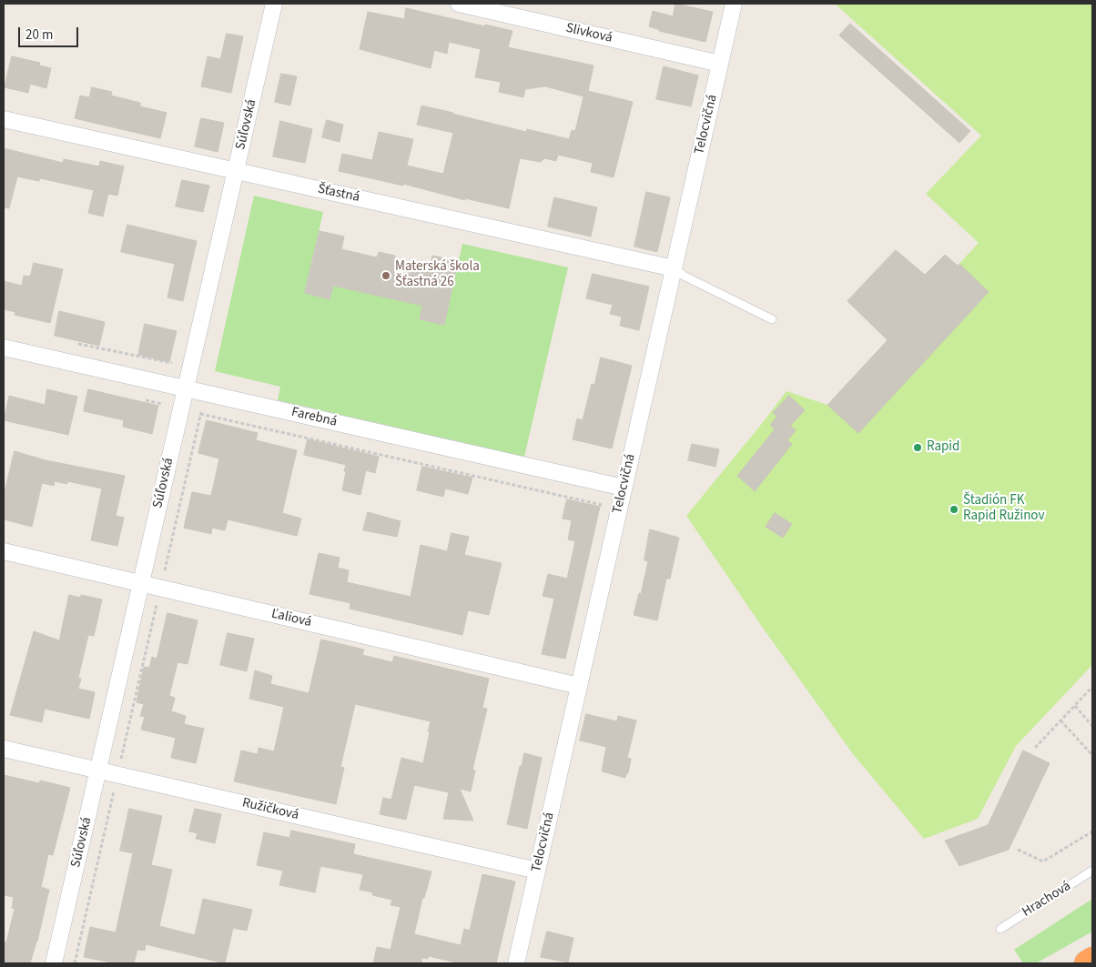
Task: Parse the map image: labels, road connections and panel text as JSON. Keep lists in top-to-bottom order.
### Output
{
  "streets": {
    "street": [
      "Slivková",
      "Súľovská",
      "Telocvičná",
      "Šťastná",
      "Farebná",
      "Ľaliová",
      "Ružičková"
    ],
    "lane": ["Hrachová"]
  },
  "crossings": [
    ["Slivková", "Telocvičná"],
    ["Súľovská", "Šťastná"],
    ["Súľovská", "Farebná"],
    ["Súľovská", "Ľaliová"],
    ["Súľovská", "Ružičková"],
    ["Telocvičná", "Šťastná"],
    ["Telocvičná", "Farebná"],
    ["Telocvičná", "Ľaliová"],
    ["Telocvičná", "Ružičková"]
  ],
  "places": ["Materská škola Šťastná 26", "Rapid", "Štadión FK Rapid Ružinov"],
  "scale_bar": "20 m"
}
